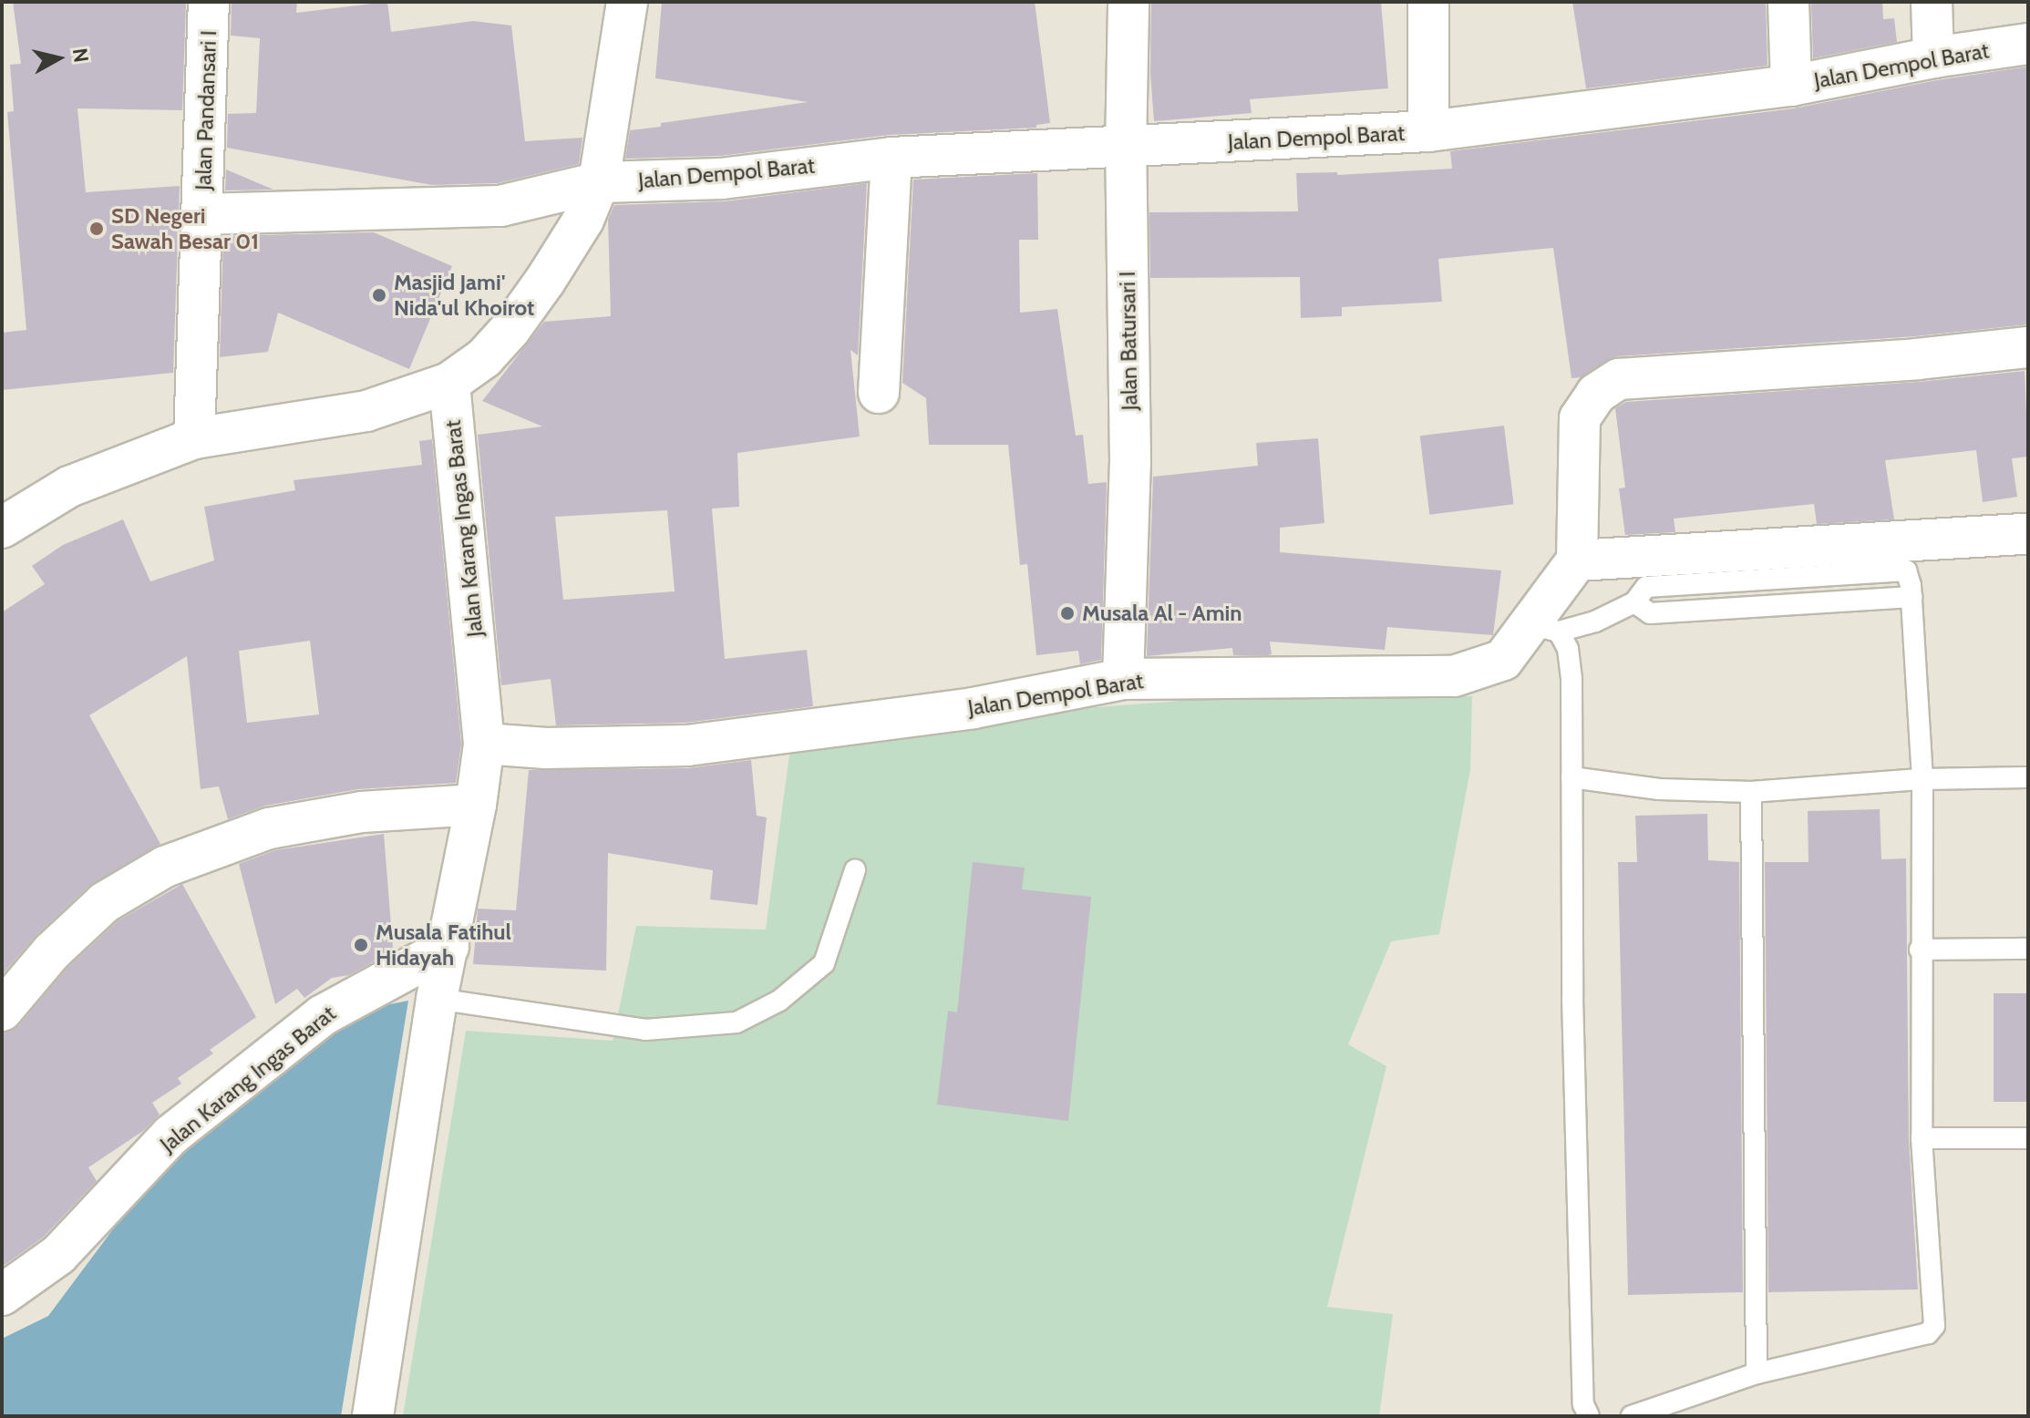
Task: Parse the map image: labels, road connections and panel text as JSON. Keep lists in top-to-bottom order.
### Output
{
  "streets": {
    "street": [
      "Jalan Dempol Barat",
      "Jalan Pandansari I",
      "Jalan Batursari I",
      "Jalan Karang Ingas Barat"
    ]
  },
  "crossings": [
    ["Jalan Dempol Barat", "Jalan Pandansari I"],
    ["Jalan Dempol Barat", "Jalan Batursari I"],
    ["Jalan Dempol Barat", "Jalan Karang Ingas Barat"]
  ],
  "places": [
    "SD Negeri Sawah Besar 01",
    "Masjid Jami' Nida'ul Khoirot",
    "Musala Al - Amin",
    "Musala Fatihul Hidayah"
  ],
  "north": "right"
}
